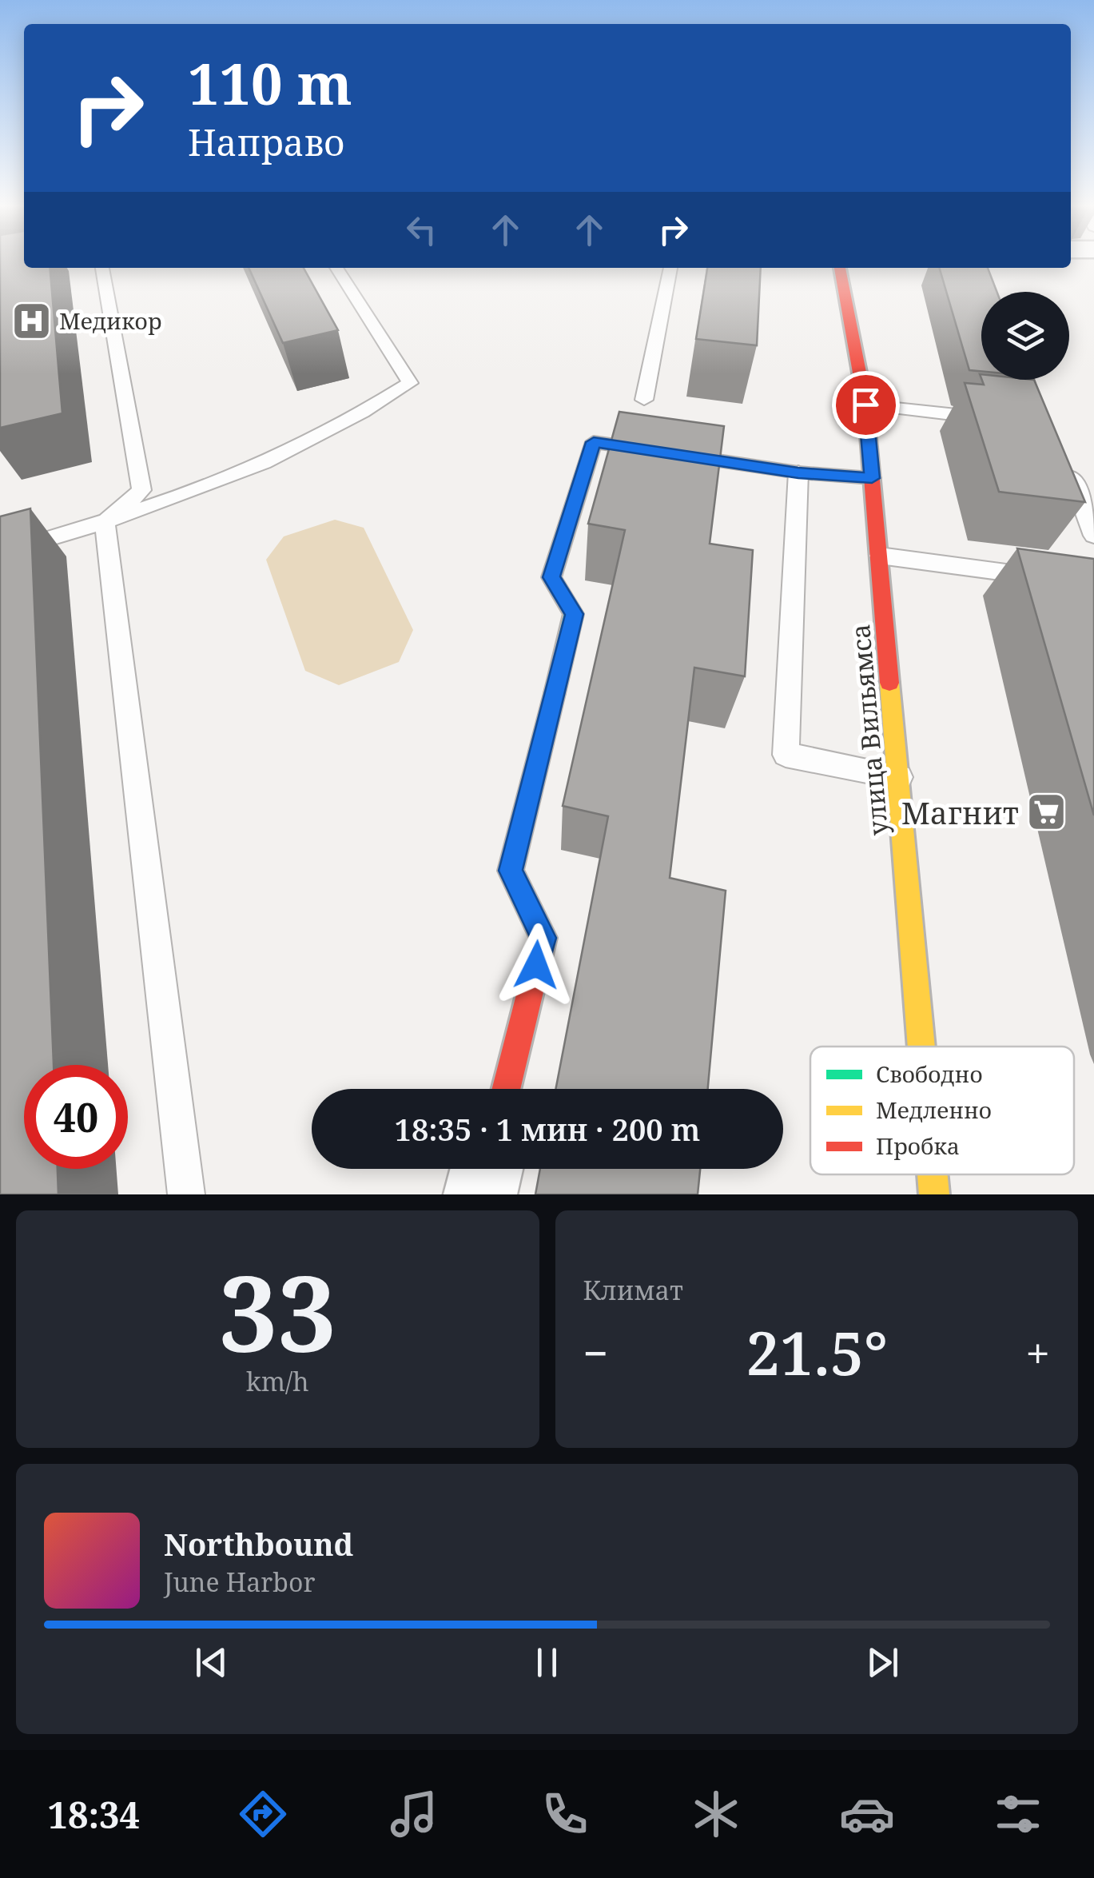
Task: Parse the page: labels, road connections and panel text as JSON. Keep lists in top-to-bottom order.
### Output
{
  "streets": {
    "street": ["улица Вильямса"]
  },
  "places": {
    "hospital": ["Медикор"],
    "supermarket": ["Магнит"]
  },
  "legend": ["Свободно", "Медленно", "Пробка"],
  "page": {
    "turn": ["110 m", "Направо"],
    "limit": "40",
    "trip": "18:35 · 1 мин · 200 m",
    "tile": [
      ["33", "km/h"],
      "Климат"
    ],
    "heat": ["−", "21.5°", "+"],
    "song": ["Northbound", "June Harbor"],
    "tabs": "18:34"
  }
}
